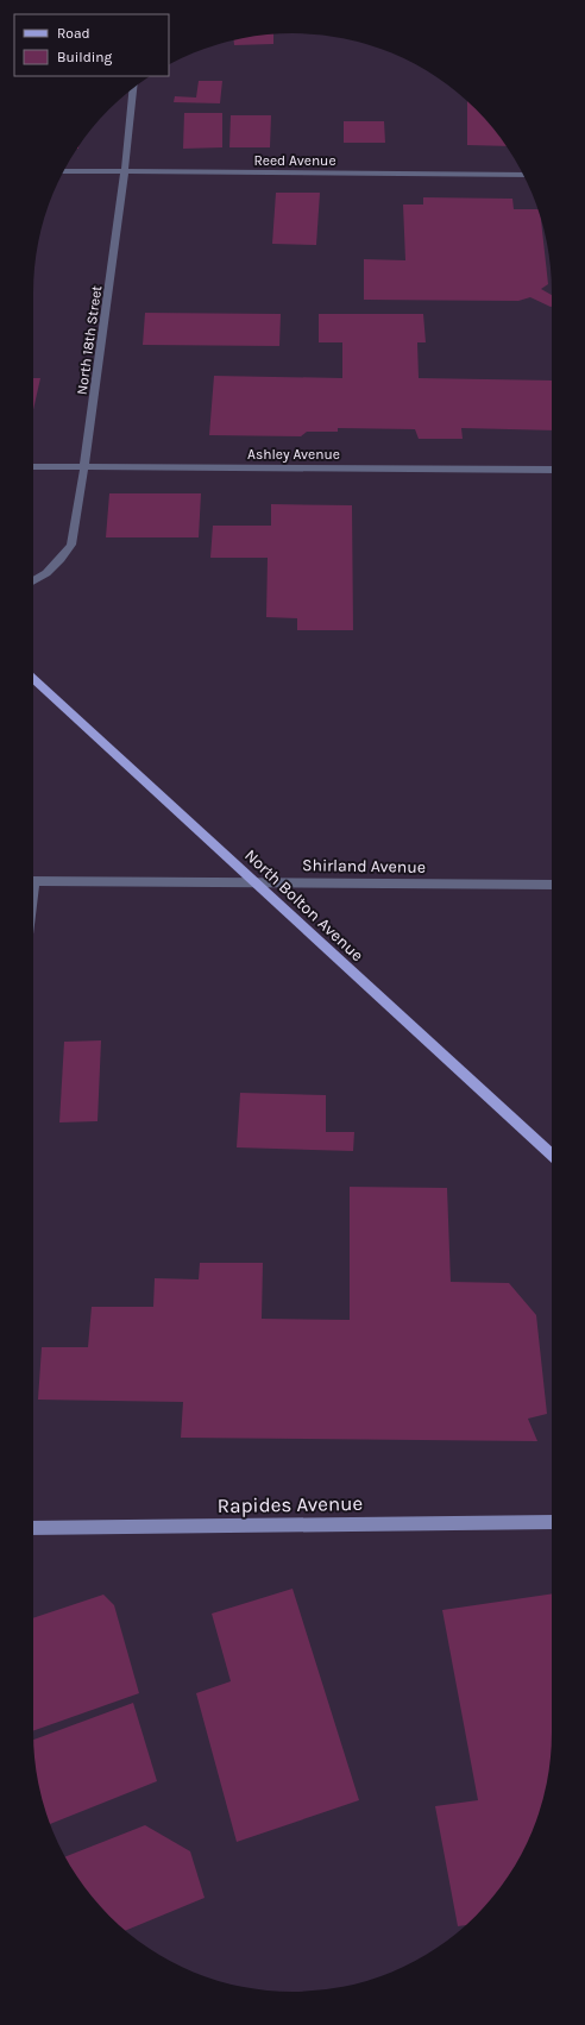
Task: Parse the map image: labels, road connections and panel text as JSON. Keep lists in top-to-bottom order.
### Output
{
  "streets": {
    "main road": ["North Bolton Avenue", "Rapides Avenue"],
    "street": [
      "Reed Avenue",
      "North 18th Street",
      "Ashley Avenue",
      "Shirland Avenue"
    ]
  },
  "crossings": [
    ["Reed Avenue", "North 18th Street"],
    ["North 18th Street", "Ashley Avenue"],
    ["Shirland Avenue", "North Bolton Avenue"]
  ],
  "legend": ["Road", "Building"]
}
